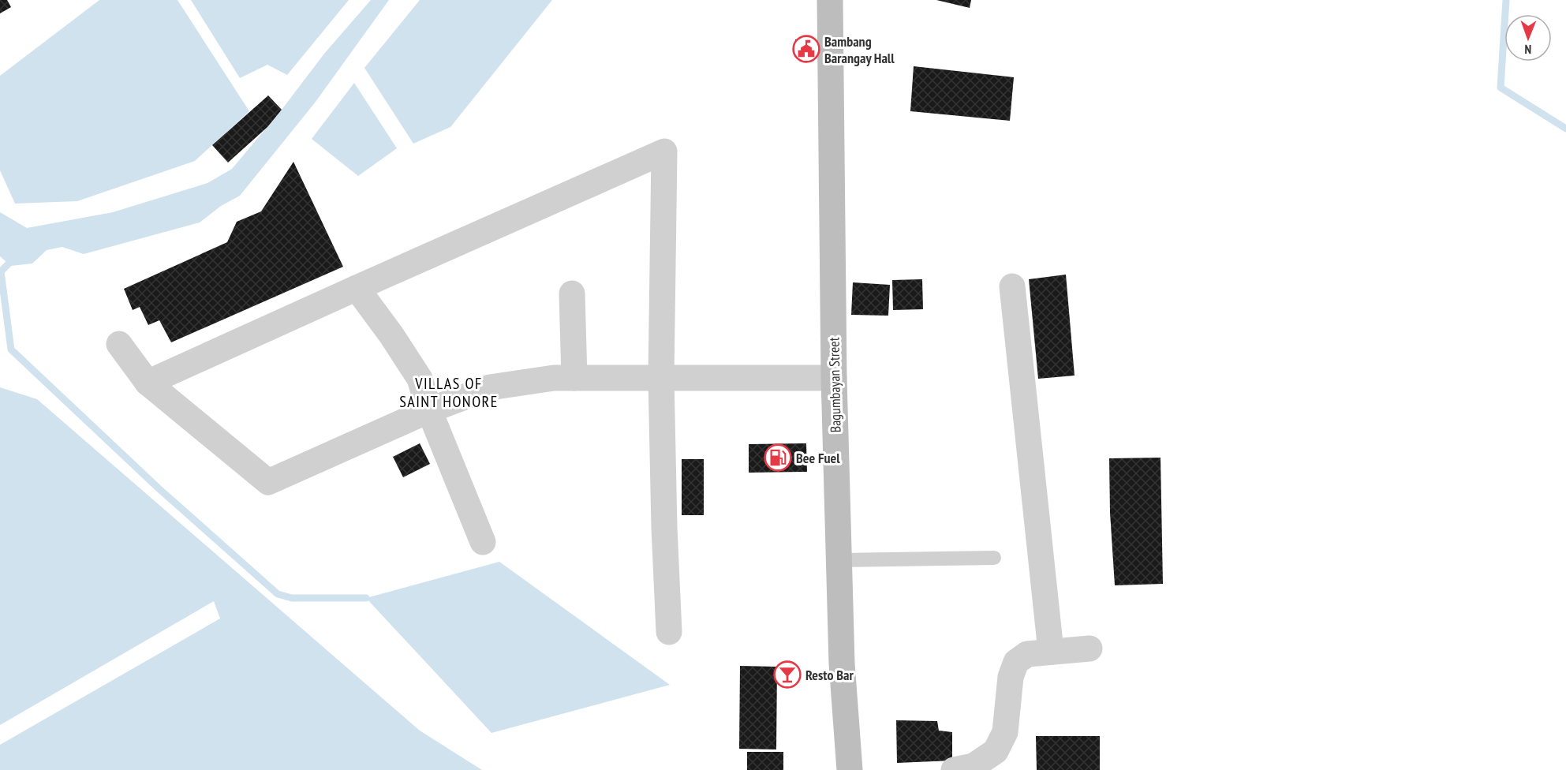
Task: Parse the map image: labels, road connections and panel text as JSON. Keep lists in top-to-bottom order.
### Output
{
  "streets": {
    "main road": ["Bagumbayan Street"]
  },
  "districts": ["VILLAS OF SAINT HONORE"],
  "places": {
    "public building": ["Bambang Barangay Hall"],
    "fuel station": ["Bee Fuel"],
    "bar": ["Resto Bar"]
  },
  "north": "bottom"
}
